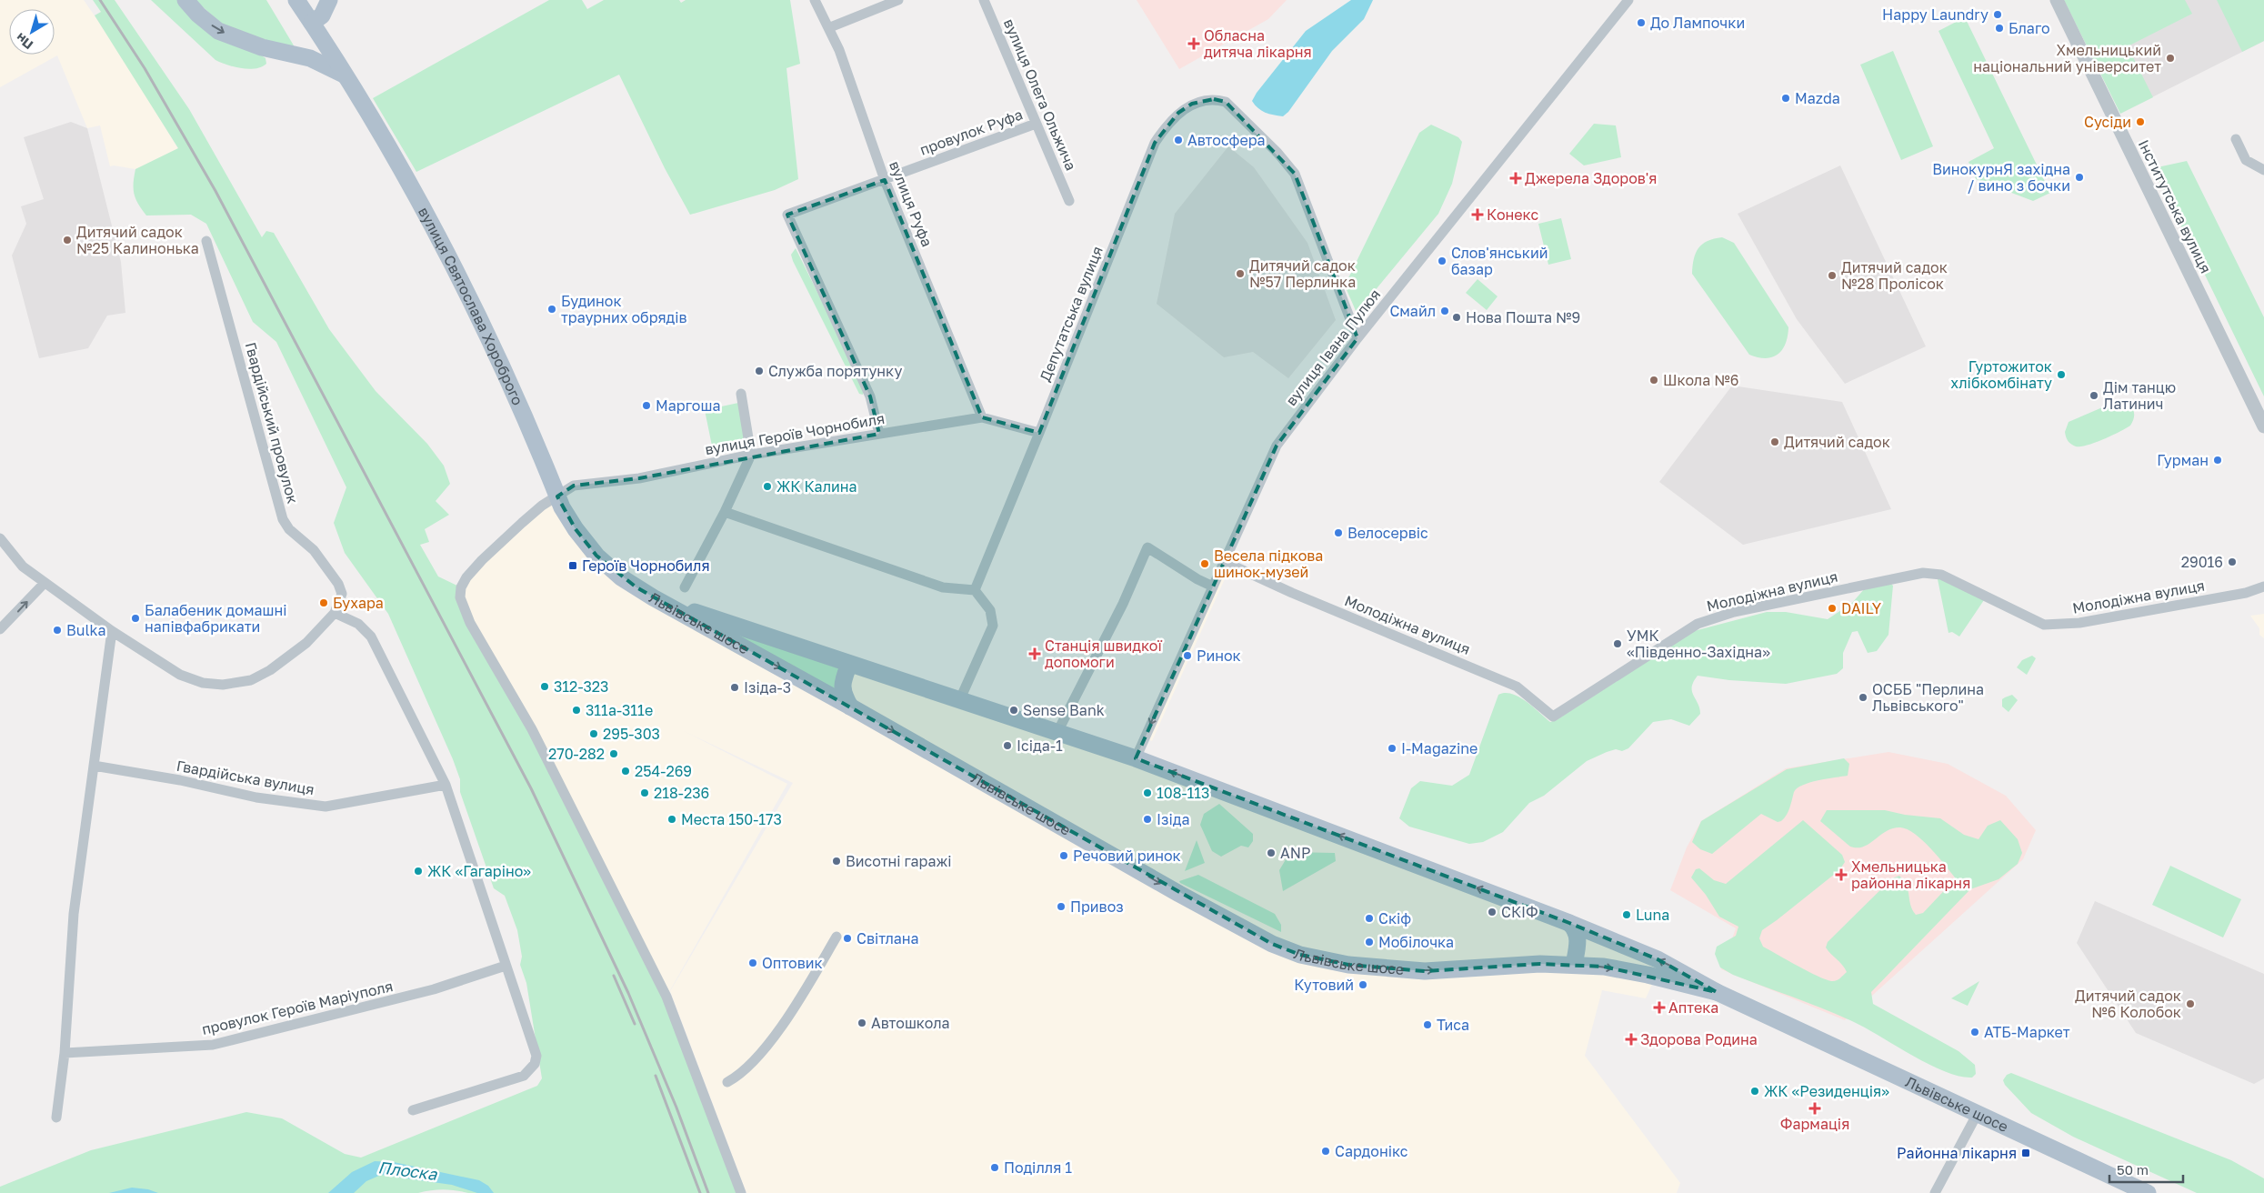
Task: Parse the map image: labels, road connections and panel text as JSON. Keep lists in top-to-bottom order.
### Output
{
  "streets": {
    "main road": ["вулиця Святослава Хороброго", "Львівське шосе"],
    "street": [
      "вулиця Олега Ольжича",
      "провулок Руфа",
      "вулиця Руфа",
      "Інститутська вулиця",
      "Депутатська вулиця",
      "вулиця Івана Пулюя",
      "Гвардійський провулок",
      "вулиця Героїв Чорнобиля",
      "Молодіжна вулиця",
      "Гвардійська вулиця",
      "провулок Героїв Маріуполя"
    ]
  },
  "crossings": [
    ["вулиця Олега Ольжича", "провулок Руфа"],
    ["провулок Руфа", "вулиця Руфа"],
    ["провулок Руфа", "вулиця Героїв Чорнобиля"],
    ["вулиця Руфа", "вулиця Героїв Чорнобиля"],
    ["вулиця Святослава Хороброго", "вулиця Героїв Чорнобиля"],
    ["вулиця Святослава Хороброго", "Львівське шосе"],
    ["Депутатська вулиця", "вулиця Івана Пулюя"],
    ["Депутатська вулиця", "вулиця Героїв Чорнобиля"],
    ["вулиця Івана Пулюя", "Молодіжна вулиця"],
    ["вулиця Івана Пулюя", "Львівське шосе"]
  ],
  "water": ["Плоска"],
  "places": {
    "other": [
      "Happy Laundry",
      "До Лампочки",
      "Благо",
      "Хмельницький національний університет",
      "Mazda",
      "Сусіди",
      "Автосфера",
      "ВинокурнЯ західна / вино з бочки",
      "Дитячий садок №25 Калинонька",
      "Слов'янський базар",
      "Дитячий садок №57 Перлинка",
      "Дитячий садок №28 Пролісок",
      "Будинок траурних обрядів",
      "Смайл",
      "Нова Пошта №9",
      "Служба порятунку",
      "Гуртожиток хлібкомбінату",
      "Школа №6",
      "Дім танцю Латинич",
      "Маргоша",
      "Дитячий садок",
      "Гурман",
      "ЖК Калина",
      "Велосервіс",
      "29016",
      "Весела підкова шинок-музей",
      "Бухара",
      "DAILY",
      "Балабеник домашні напівфабрикати",
      "Bulka",
      "УМК «Південно-Західна»",
      "Ринок",
      "312-323",
      "Ізіда-3",
      "ОСББ \"Перлина Львівського\"",
      "311а-311е",
      "Sense Bank",
      "295-303",
      "Ісіда-1",
      "I-Magazine",
      "270-282",
      "254-269",
      "218-236",
      "108-113",
      "Места 150-173",
      "Ізіда",
      "ANP",
      "Речовий ринок",
      "Висотні гаражі",
      "ЖК «Гагаріно»",
      "Привоз",
      "СКІФ",
      "Luna",
      "Скіф",
      "Світлана",
      "Мобілочка",
      "Оптовик",
      "Кутовий",
      "Дитячий садок №6 Колобок",
      "Автошкола",
      "Тиса",
      "АТБ-Маркет",
      "ЖК «Резиденція»",
      "Сардонікс",
      "Поділля 1"
    ],
    "health": [
      "Обласна дитяча лікарня",
      "Джерела Здоров'я",
      "Конекс",
      "Станція швидкої допомоги",
      "Хмельницька районна лікарня",
      "Аптека",
      "Здорова Родина",
      "Фармація"
    ],
    "transit": ["Героїв Чорнобиля", "Районна лікарня"]
  },
  "scale_bar": "50 m",
  "north": "bottom left"
}
